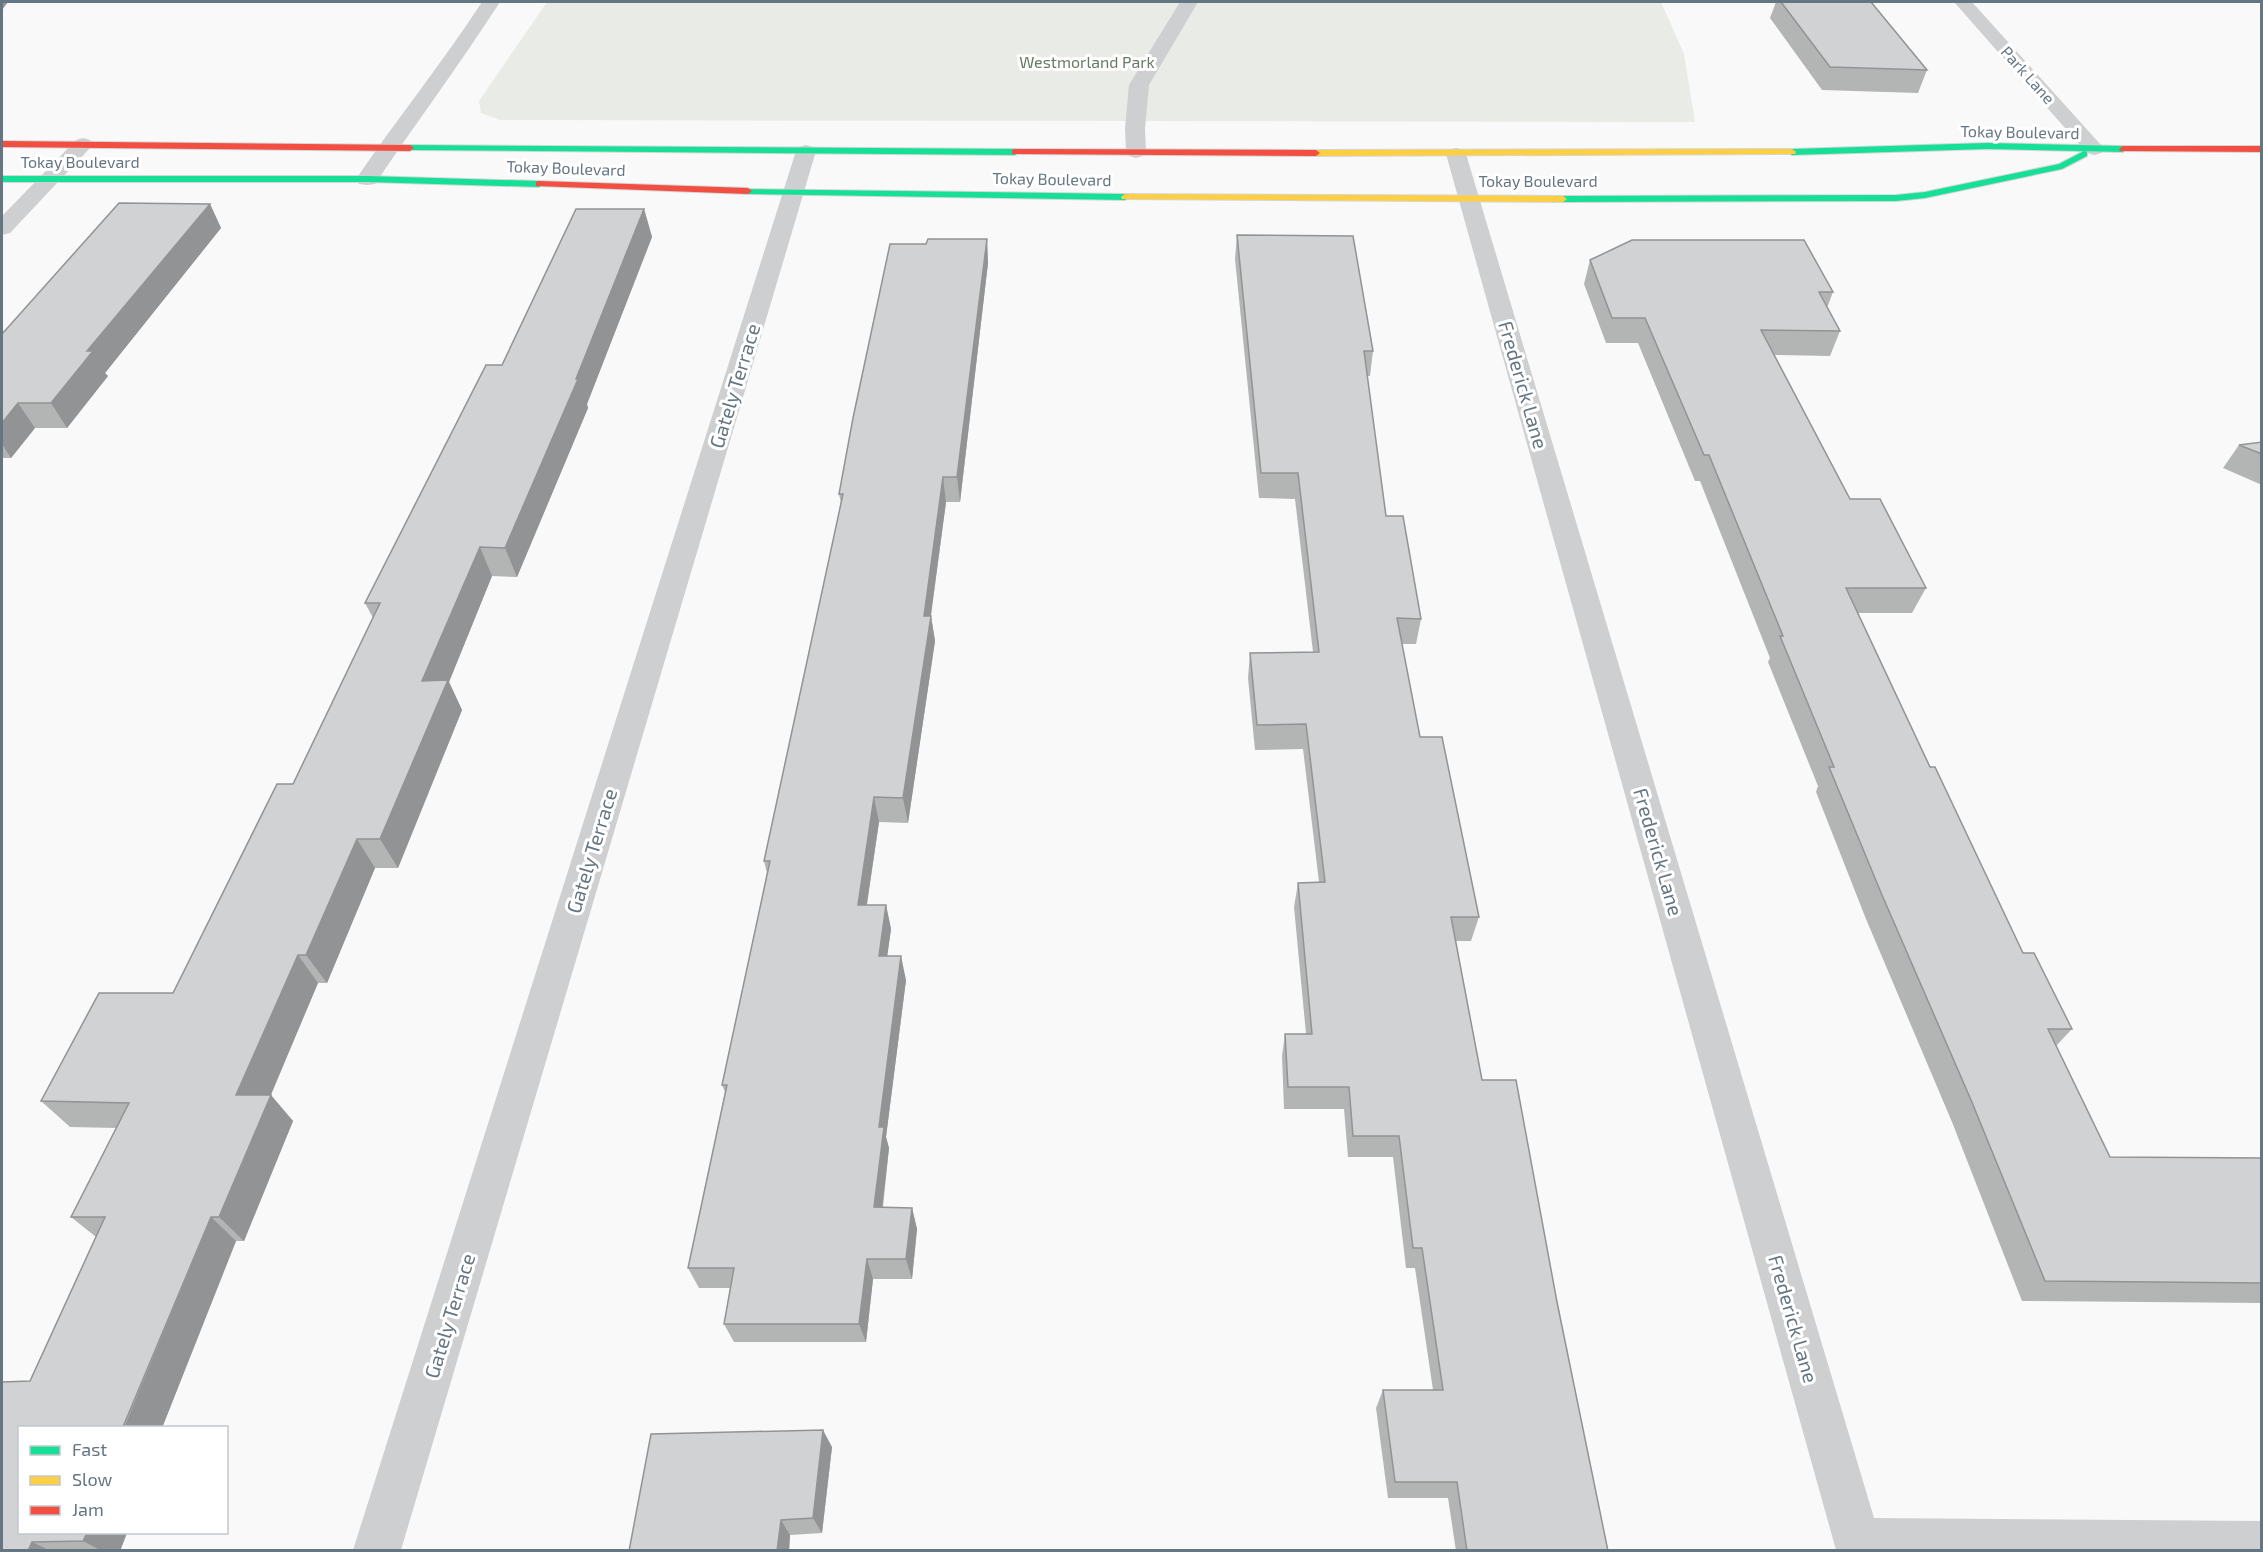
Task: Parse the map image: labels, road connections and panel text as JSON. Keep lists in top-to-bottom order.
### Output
{
  "streets": {
    "street": [
      "Park Lane",
      "Tokay Boulevard",
      "Frederick Lane",
      "Gately Terrace"
    ]
  },
  "crossings": [
    ["Park Lane", "Tokay Boulevard"],
    ["Tokay Boulevard", "Frederick Lane"],
    ["Tokay Boulevard", "Gately Terrace"]
  ],
  "parks": ["Westmorland Park"],
  "legend": ["Fast", "Slow", "Jam"]
}
